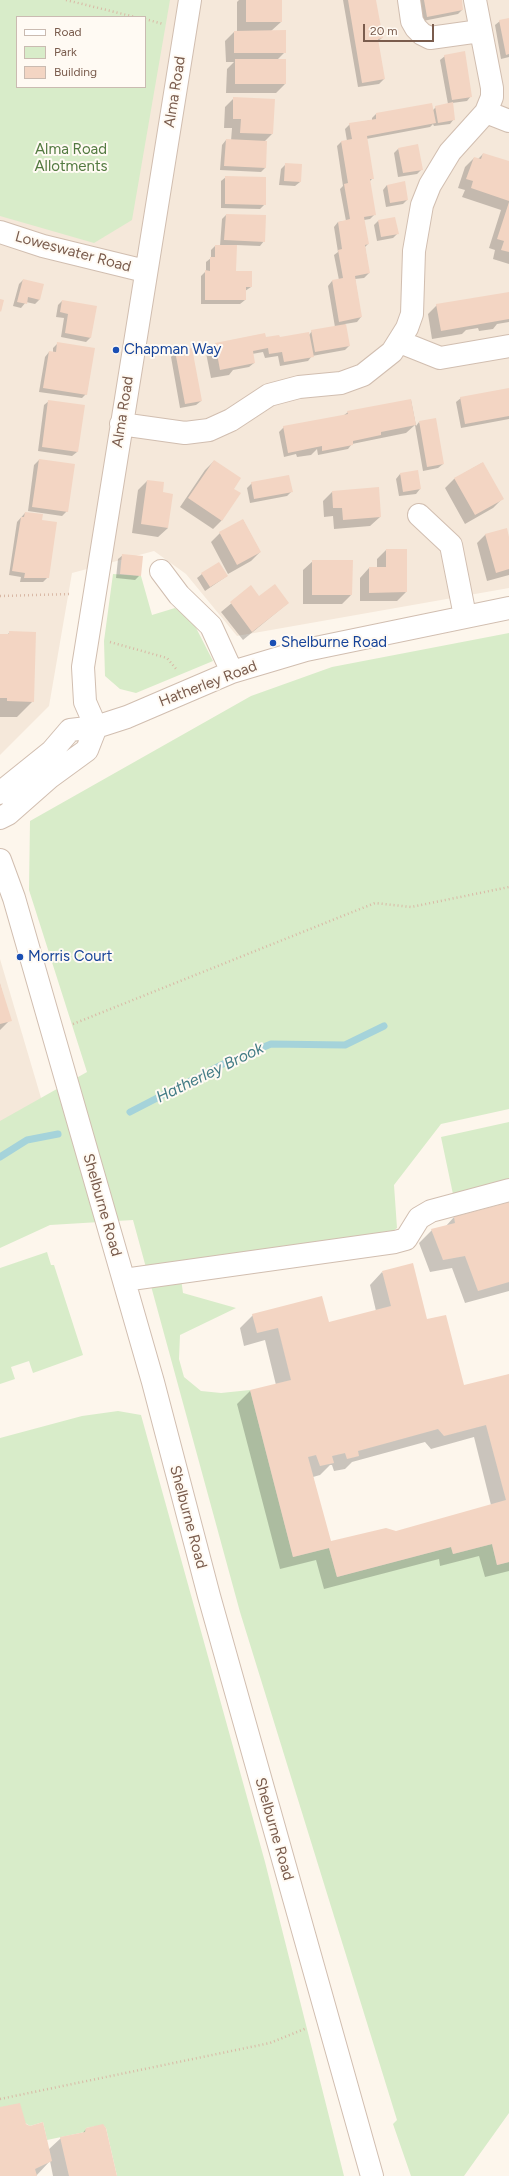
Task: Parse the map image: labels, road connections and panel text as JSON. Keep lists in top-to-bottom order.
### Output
{
  "streets": {
    "street": [
      "Alma Road",
      "Loweswater Road",
      "Hatherley Road",
      "Shelburne Road"
    ]
  },
  "crossings": [
    ["Alma Road", "Loweswater Road"],
    ["Alma Road", "Hatherley Road"]
  ],
  "water": ["Hatherley Brook"],
  "parks": ["Alma Road Allotments"],
  "places": ["Chapman Way", "Shelburne Road", "Morris Court"],
  "legend": ["Road", "Park", "Building"],
  "scale_bar": "20 m"
}
